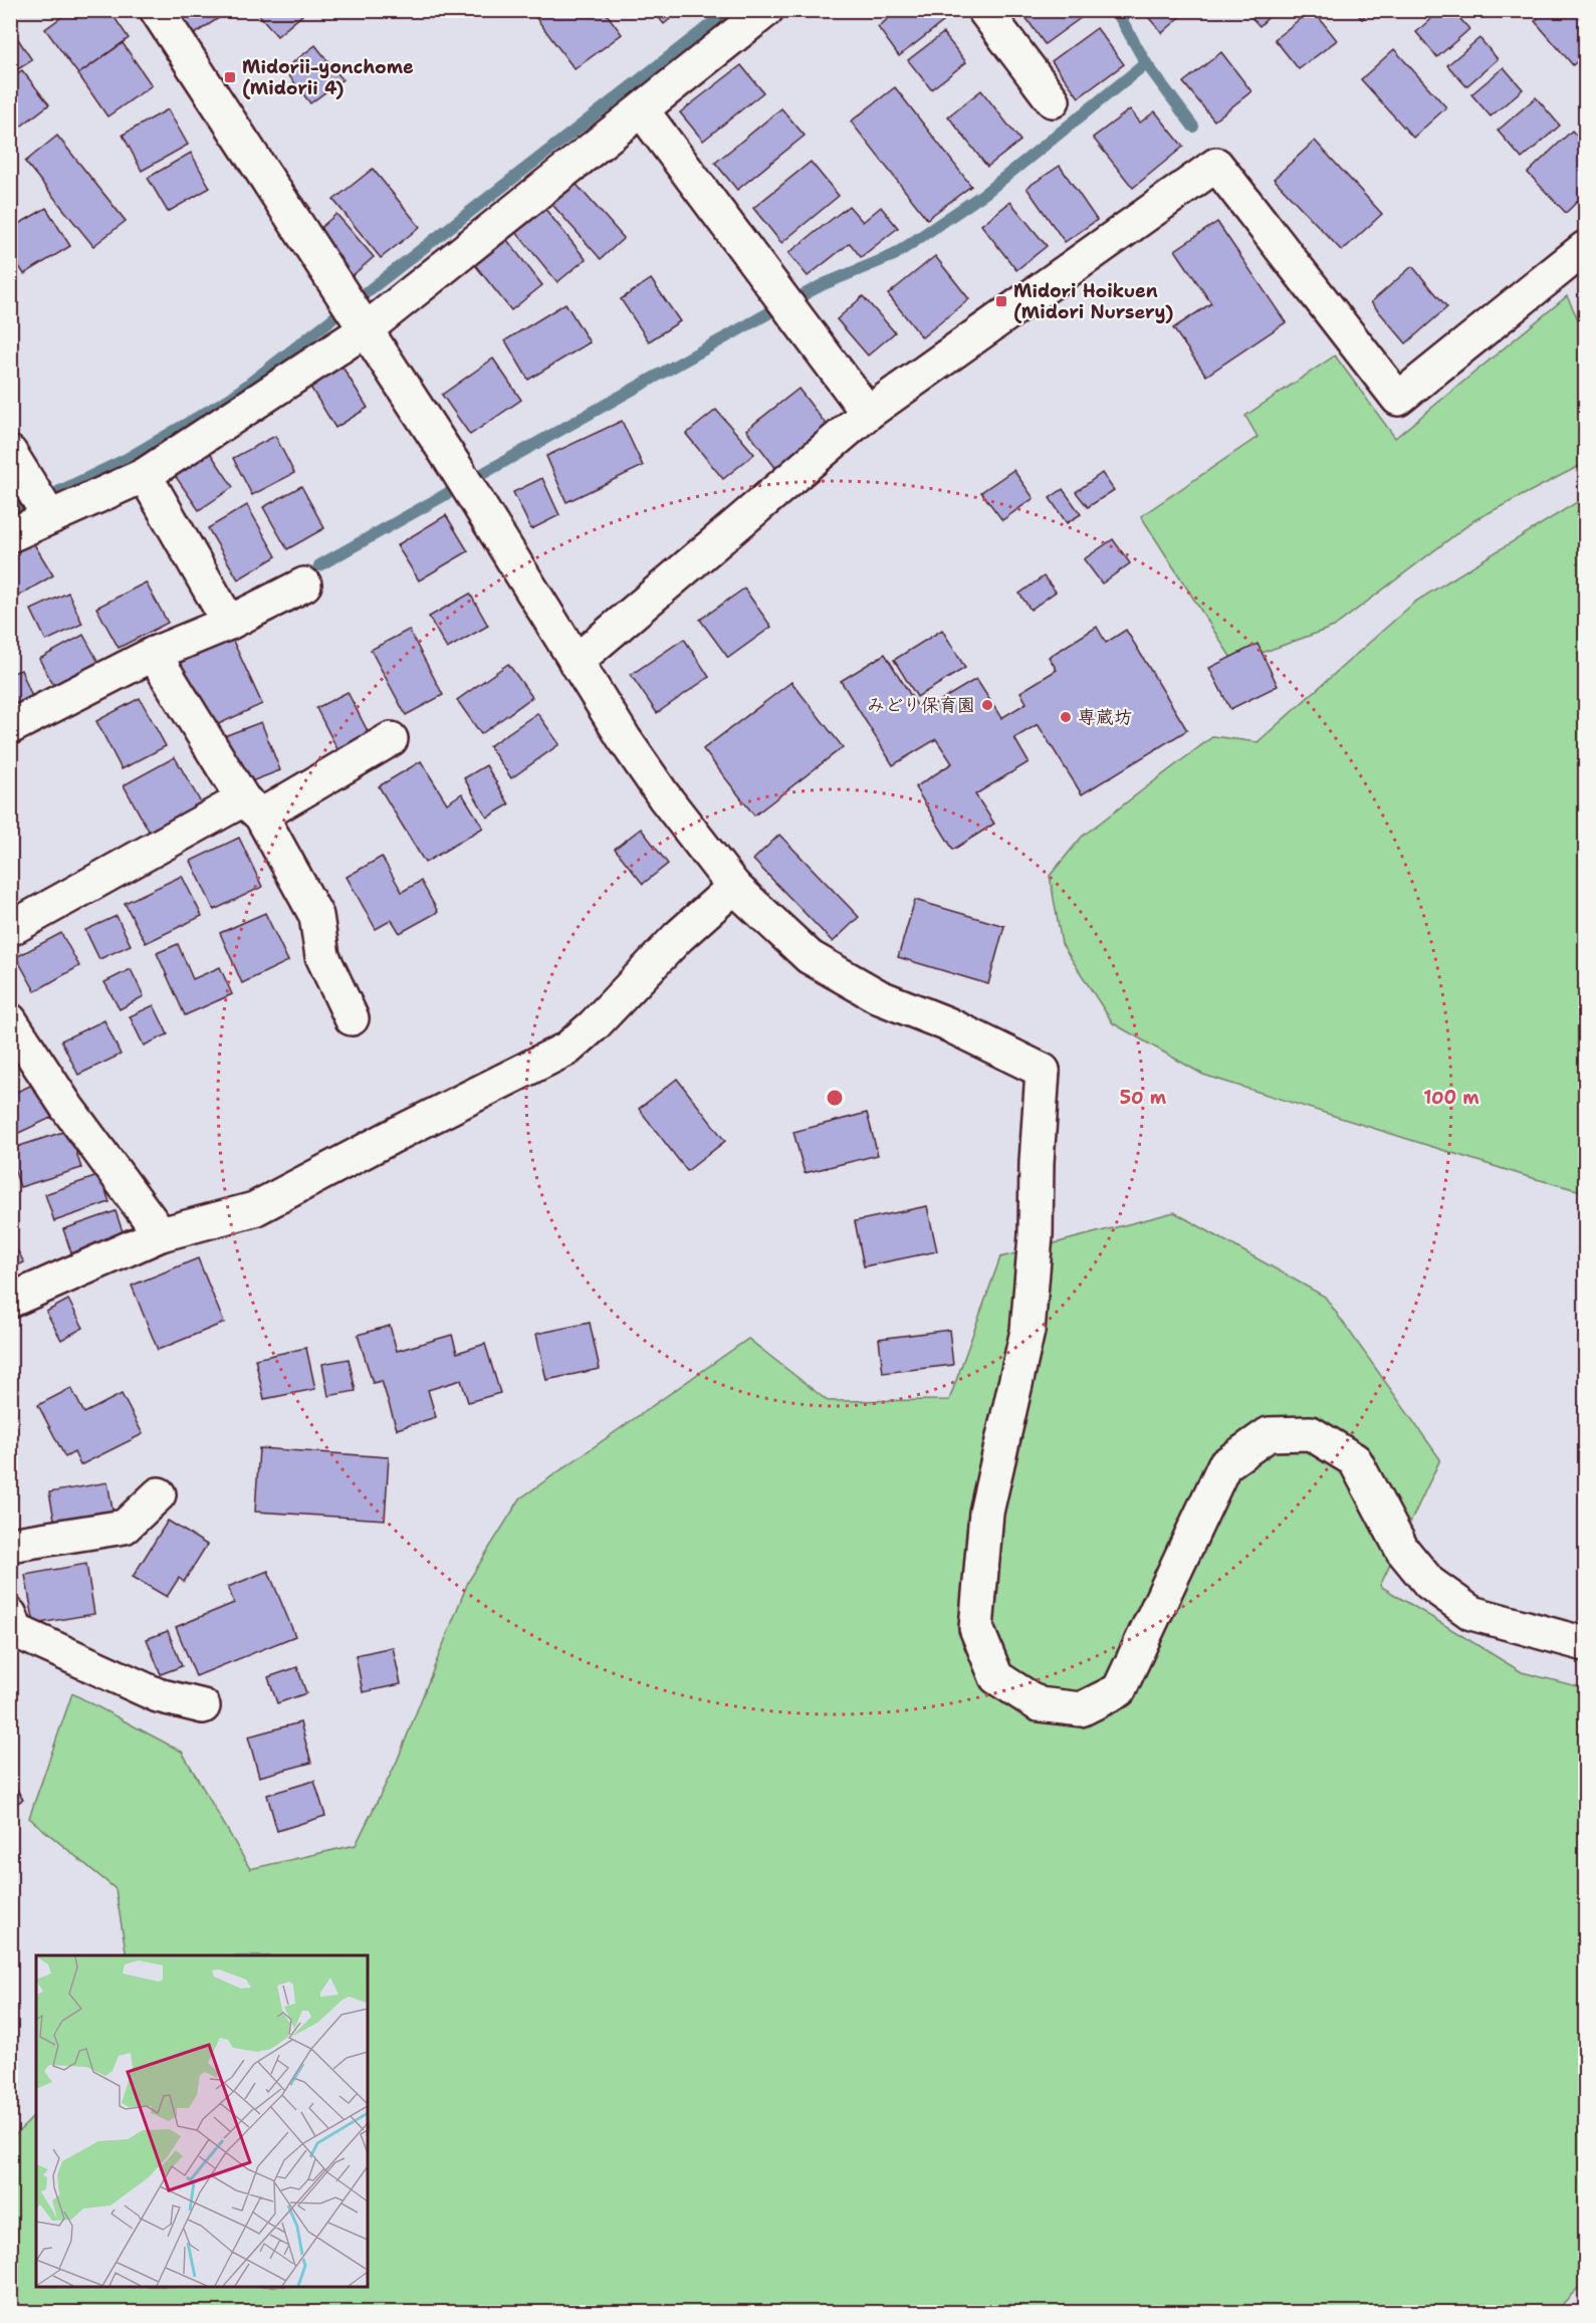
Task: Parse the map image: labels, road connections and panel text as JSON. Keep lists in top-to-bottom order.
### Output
{
  "places": {
    "transit": ["Midorii-yonchome (Midorii 4)", "Midori Hoikuen (Midori Nursery)"],
    "other": ["みどり保育園", "専蔵坊"]
  },
  "rings": ["50 m", "100 m"]
}
